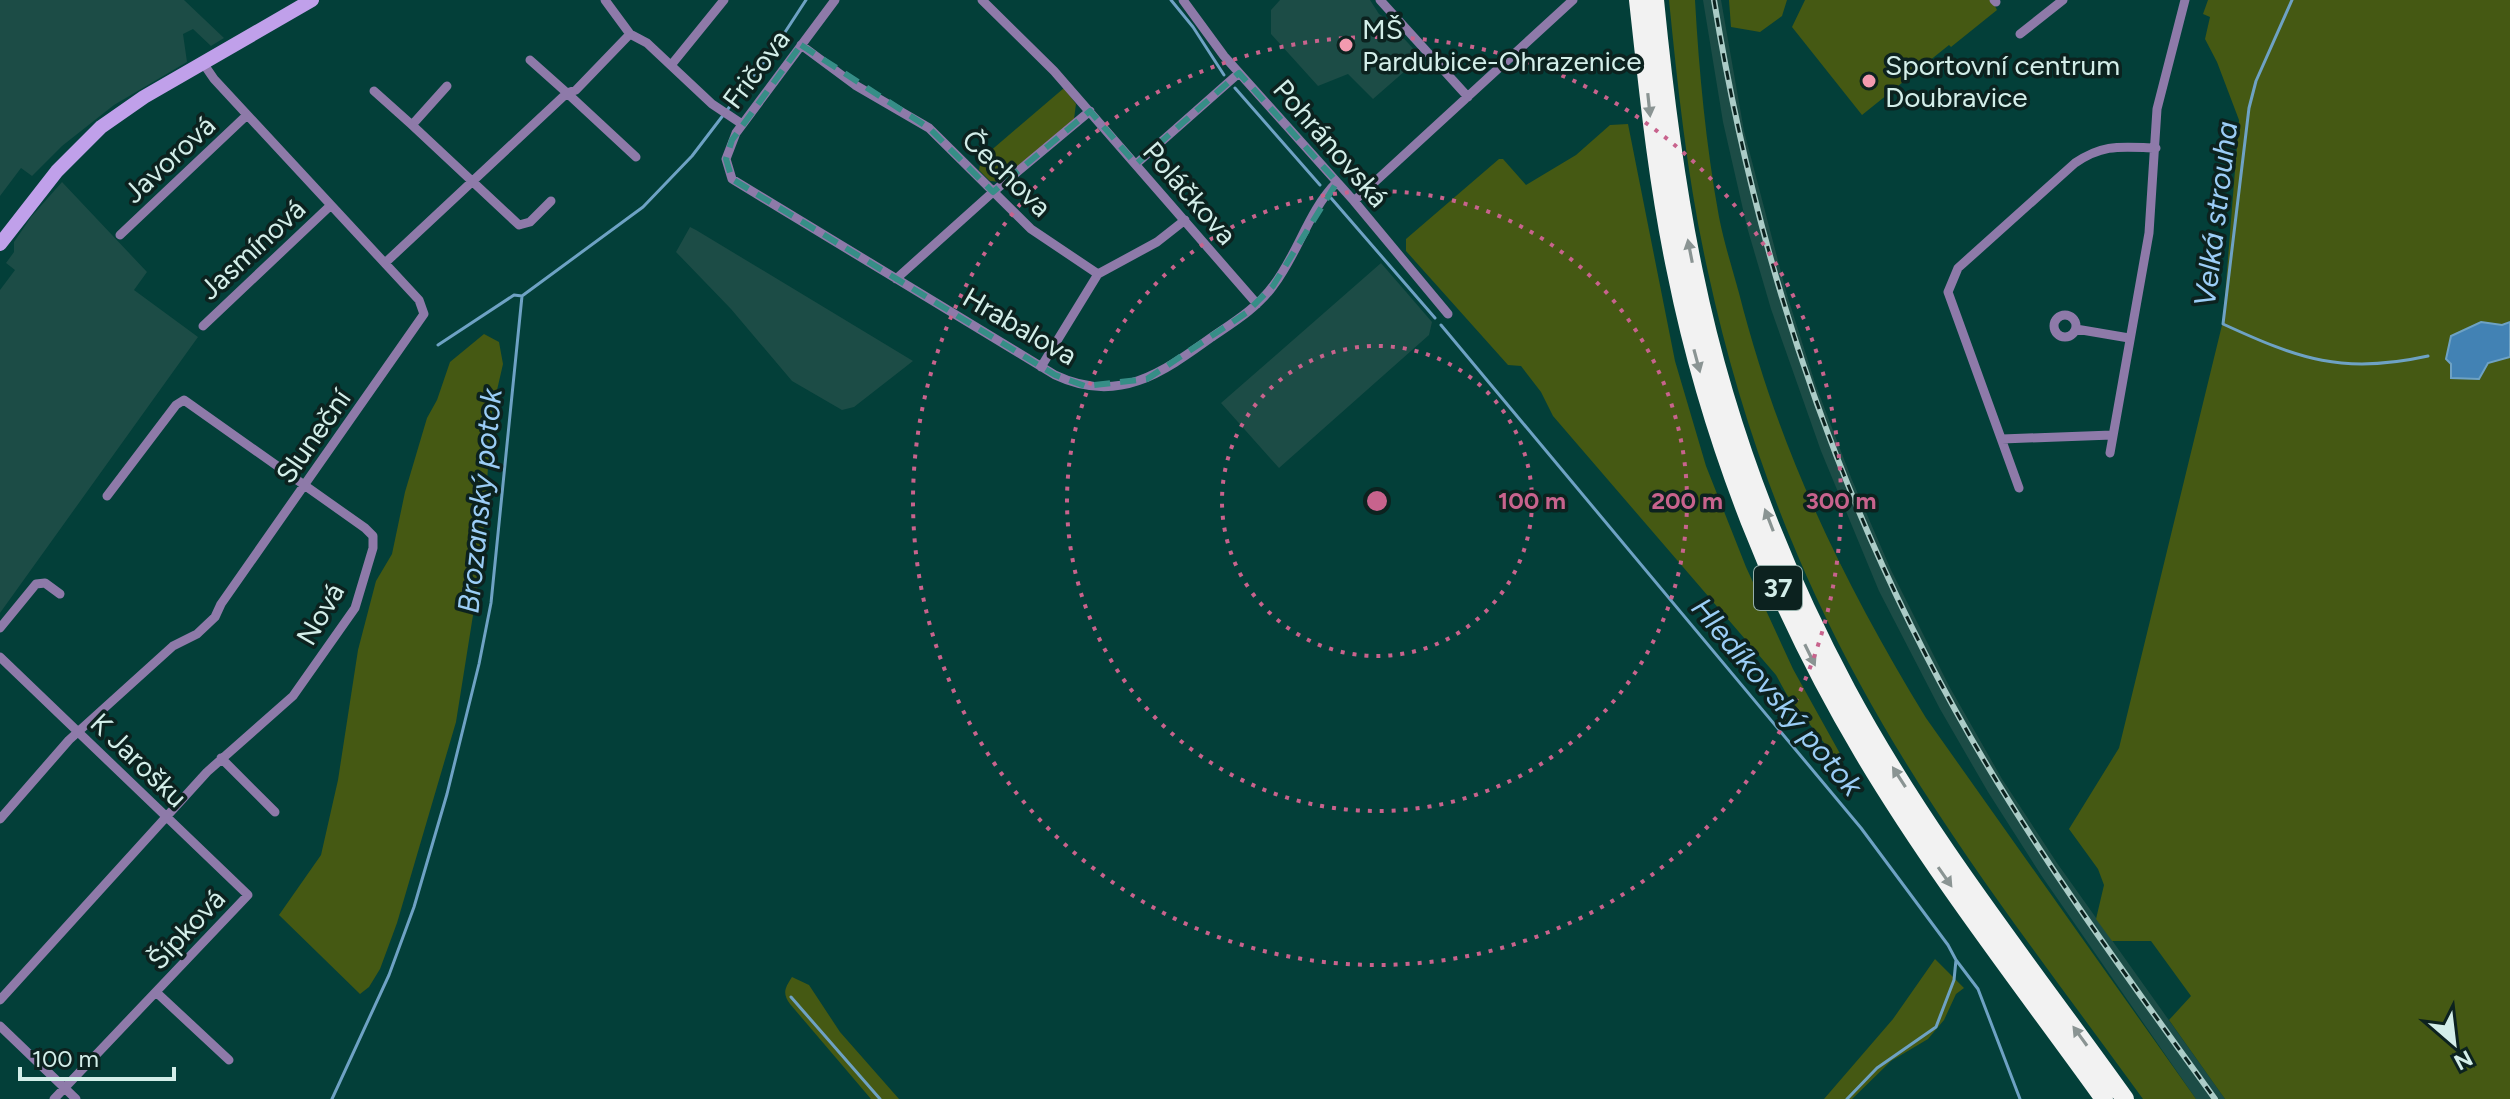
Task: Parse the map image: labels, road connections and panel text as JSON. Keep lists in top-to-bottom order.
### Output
{
  "streets": {
    "highway": ["37"],
    "street": [
      "Fričova",
      "Pohránovská",
      "Javorová",
      "Čechova",
      "Poláčkova",
      "Jasmínová",
      "Hrabalova",
      "Sluneční",
      "Nová",
      "K Jarošku",
      "Šípková"
    ]
  },
  "crossings": [
    ["Fričova", "Čechova"],
    ["Fričova", "Hrabalova"],
    ["Pohránovská", "Hrabalova"],
    ["Javorová", "Sluneční"],
    ["Poláčkova", "Hrabalova"],
    ["Jasmínová", "Sluneční"],
    ["Sluneční", "Nová"],
    ["Sluneční", "K Jarošku"],
    ["Nová", "K Jarošku"],
    ["K Jarošku", "Šípková"]
  ],
  "water": ["Velká strouha", "Brozanský potok", "Hledíkovský potok"],
  "places": ["MŠ Pardubice-Ohrazenice", "Sportovní centrum Doubravice"],
  "scale_bar": "100 m",
  "north": "bottom right",
  "rings": ["100 m", "200 m", "300 m"]
}
